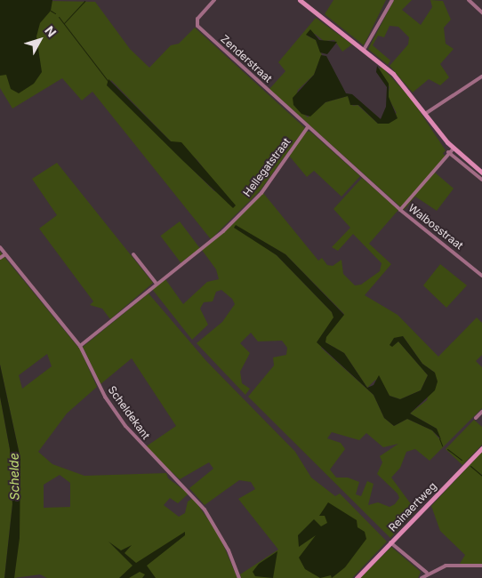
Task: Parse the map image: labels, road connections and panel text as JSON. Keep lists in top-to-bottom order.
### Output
{
  "streets": {
    "main road": ["Reinaertweg"],
    "street": [
      "Zenderstraat",
      "Hellegatstraat",
      "Walbosstraat",
      "Scheldekant"
    ]
  },
  "crossings": [
    ["Zenderstraat", "Hellegatstraat"],
    ["Hellegatstraat", "Scheldekant"]
  ],
  "water": ["Schelde"],
  "north": "top right"
}
